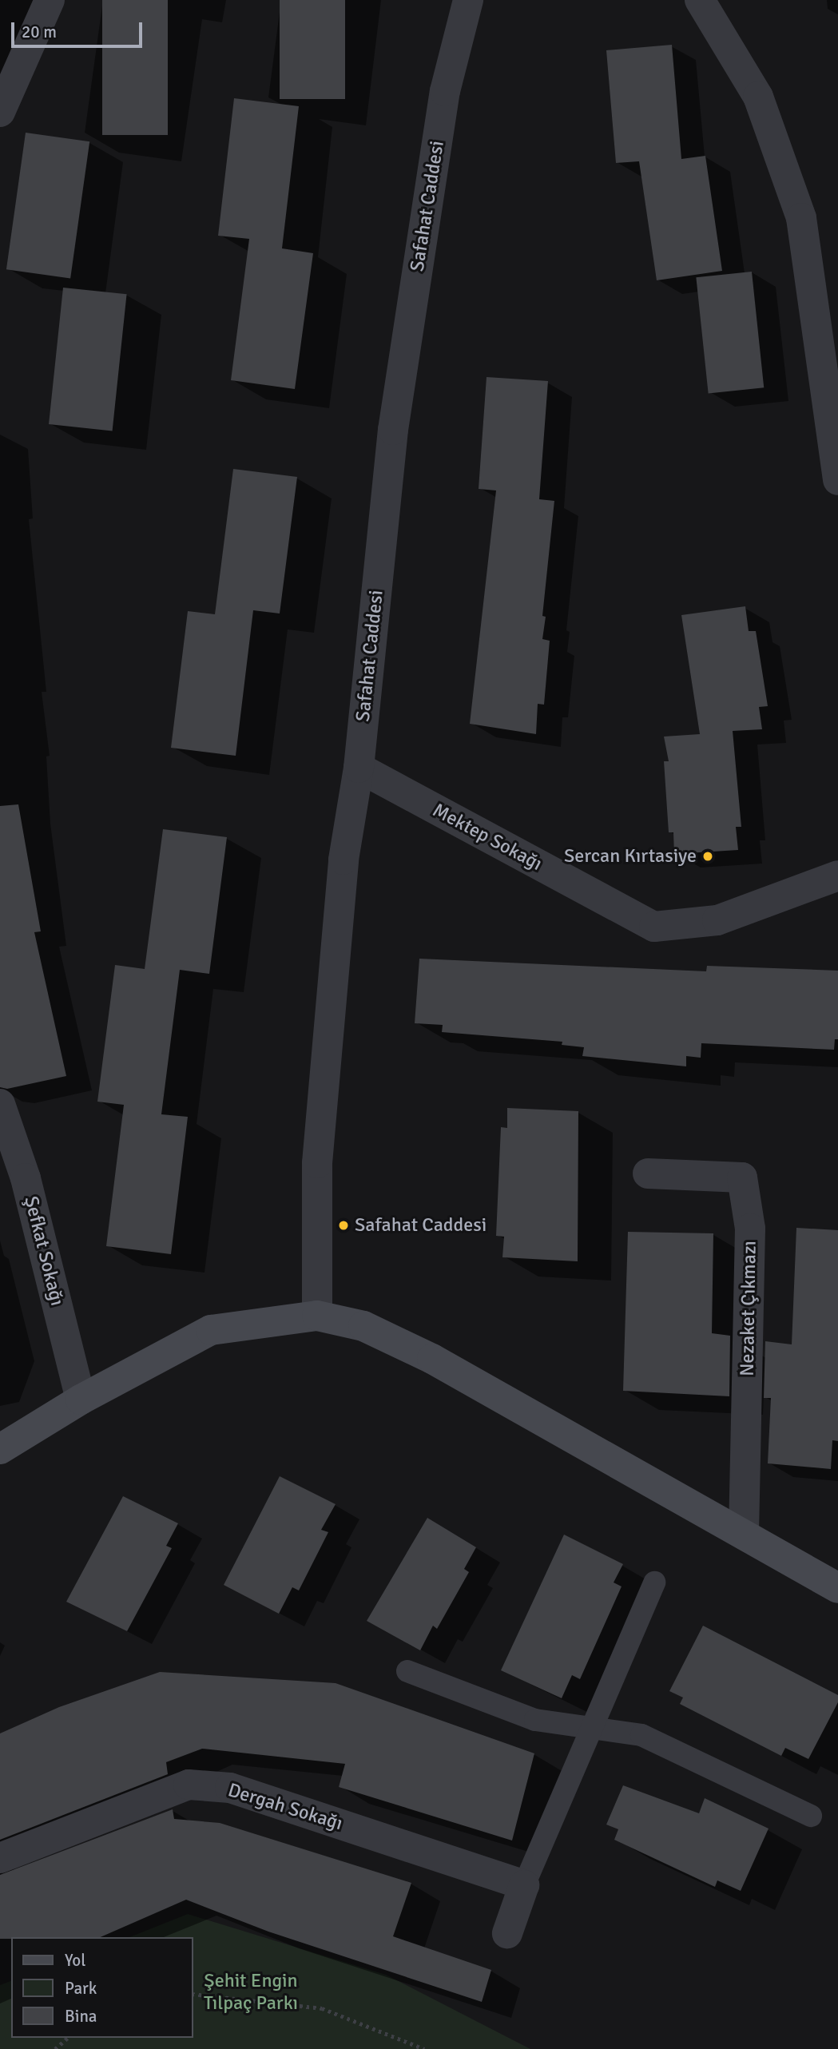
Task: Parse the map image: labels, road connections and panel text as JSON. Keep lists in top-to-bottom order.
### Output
{
  "streets": {
    "street": [
      "Safahat Caddesi",
      "Mektep Sokağı",
      "Şefkat Sokağı",
      "Nezaket Çıkmazı",
      "Dergah Sokağı"
    ]
  },
  "crossings": [
    ["Safahat Caddesi", "Mektep Sokağı"]
  ],
  "parks": ["Şehit Engin Tılpaç Parkı"],
  "places": ["Sercan Kırtasiye", "Safahat Caddesi"],
  "legend": ["Yol", "Park", "Bina"],
  "scale_bar": "20 m"
}
